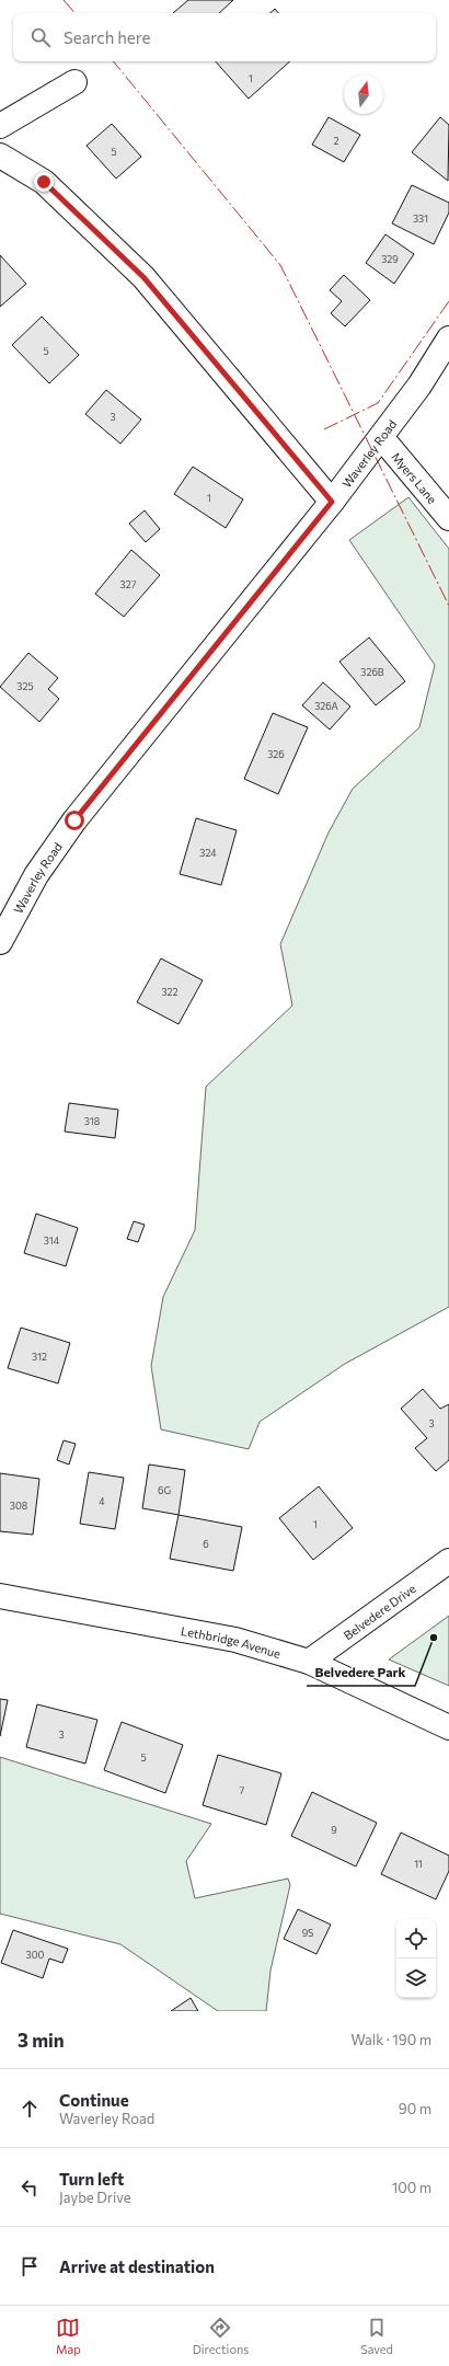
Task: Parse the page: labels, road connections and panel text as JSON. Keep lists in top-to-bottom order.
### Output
{
  "streets": {
    "street": [
      "Waverley Road",
      "Myers Lane",
      "Belvedere Drive",
      "Lethbridge Avenue"
    ]
  },
  "crossings": [
    ["Waverley Road", "Myers Lane"],
    ["Belvedere Drive", "Lethbridge Avenue"]
  ],
  "places": ["Belvedere Park"],
  "house_numbers": [
    "1",
    "2",
    "5",
    "331",
    "329",
    "5",
    "3",
    "1",
    "327",
    "326B",
    "325",
    "326A",
    "326",
    "324",
    "322",
    "318",
    "314",
    "312",
    "3",
    "6G",
    "4",
    "308",
    "1",
    "6",
    "3",
    "5",
    "7",
    "9",
    "11",
    "9S",
    "300"
  ],
  "north": "top",
  "page": {
    "search": "Search here",
    "heading": ["3 min", "Walk · 190 m"],
    "list": [
      ["Continue", "Waverley Road", "90 m"],
      ["Turn left", "Jaybe Drive", "100 m"],
      "Arrive at destination"
    ],
    "nav": ["Map", "Directions", "Saved"]
  }
}
